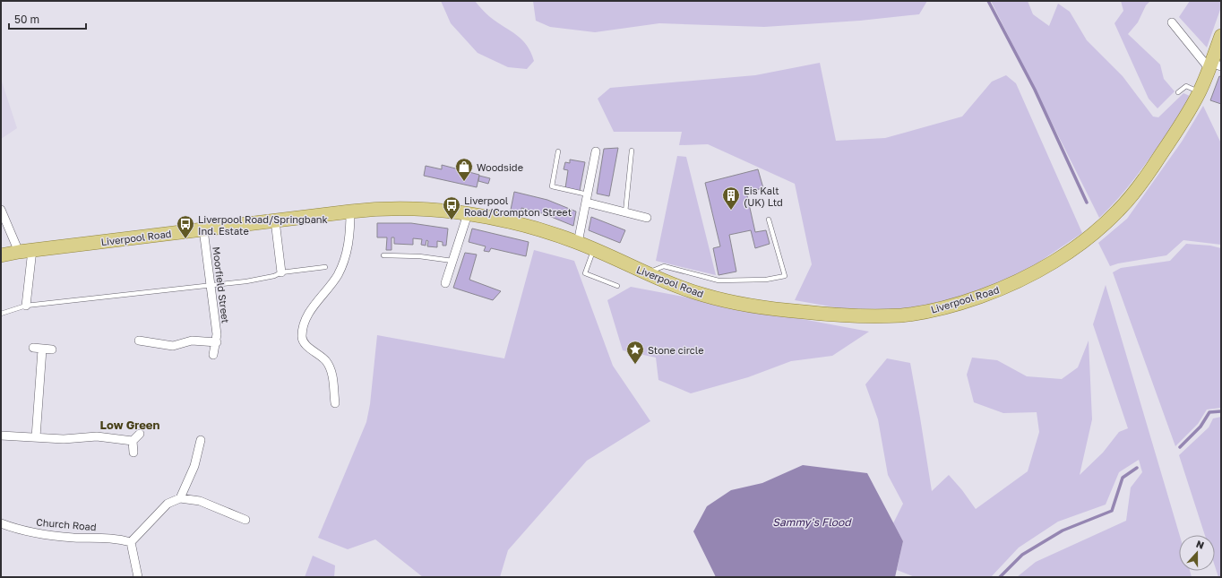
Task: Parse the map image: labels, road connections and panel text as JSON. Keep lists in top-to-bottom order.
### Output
{
  "streets": {
    "main road": ["Liverpool Road"],
    "street": ["Moorfield Street", "Church Road"]
  },
  "crossings": [
    ["Liverpool Road", "Moorfield Street"]
  ],
  "districts": ["Low Green"],
  "water": ["Sammy's Flood"],
  "places": {
    "shop": ["Woodside"],
    "building": ["Eis Kalt (UK) Ltd"],
    "bus stop": ["Liverpool Road/Crompton Street", "Liverpool Road/Springbank Ind. Estate"],
    "place": ["Stone circle"]
  },
  "scale_bar": "50 m",
  "north": "top"
}
